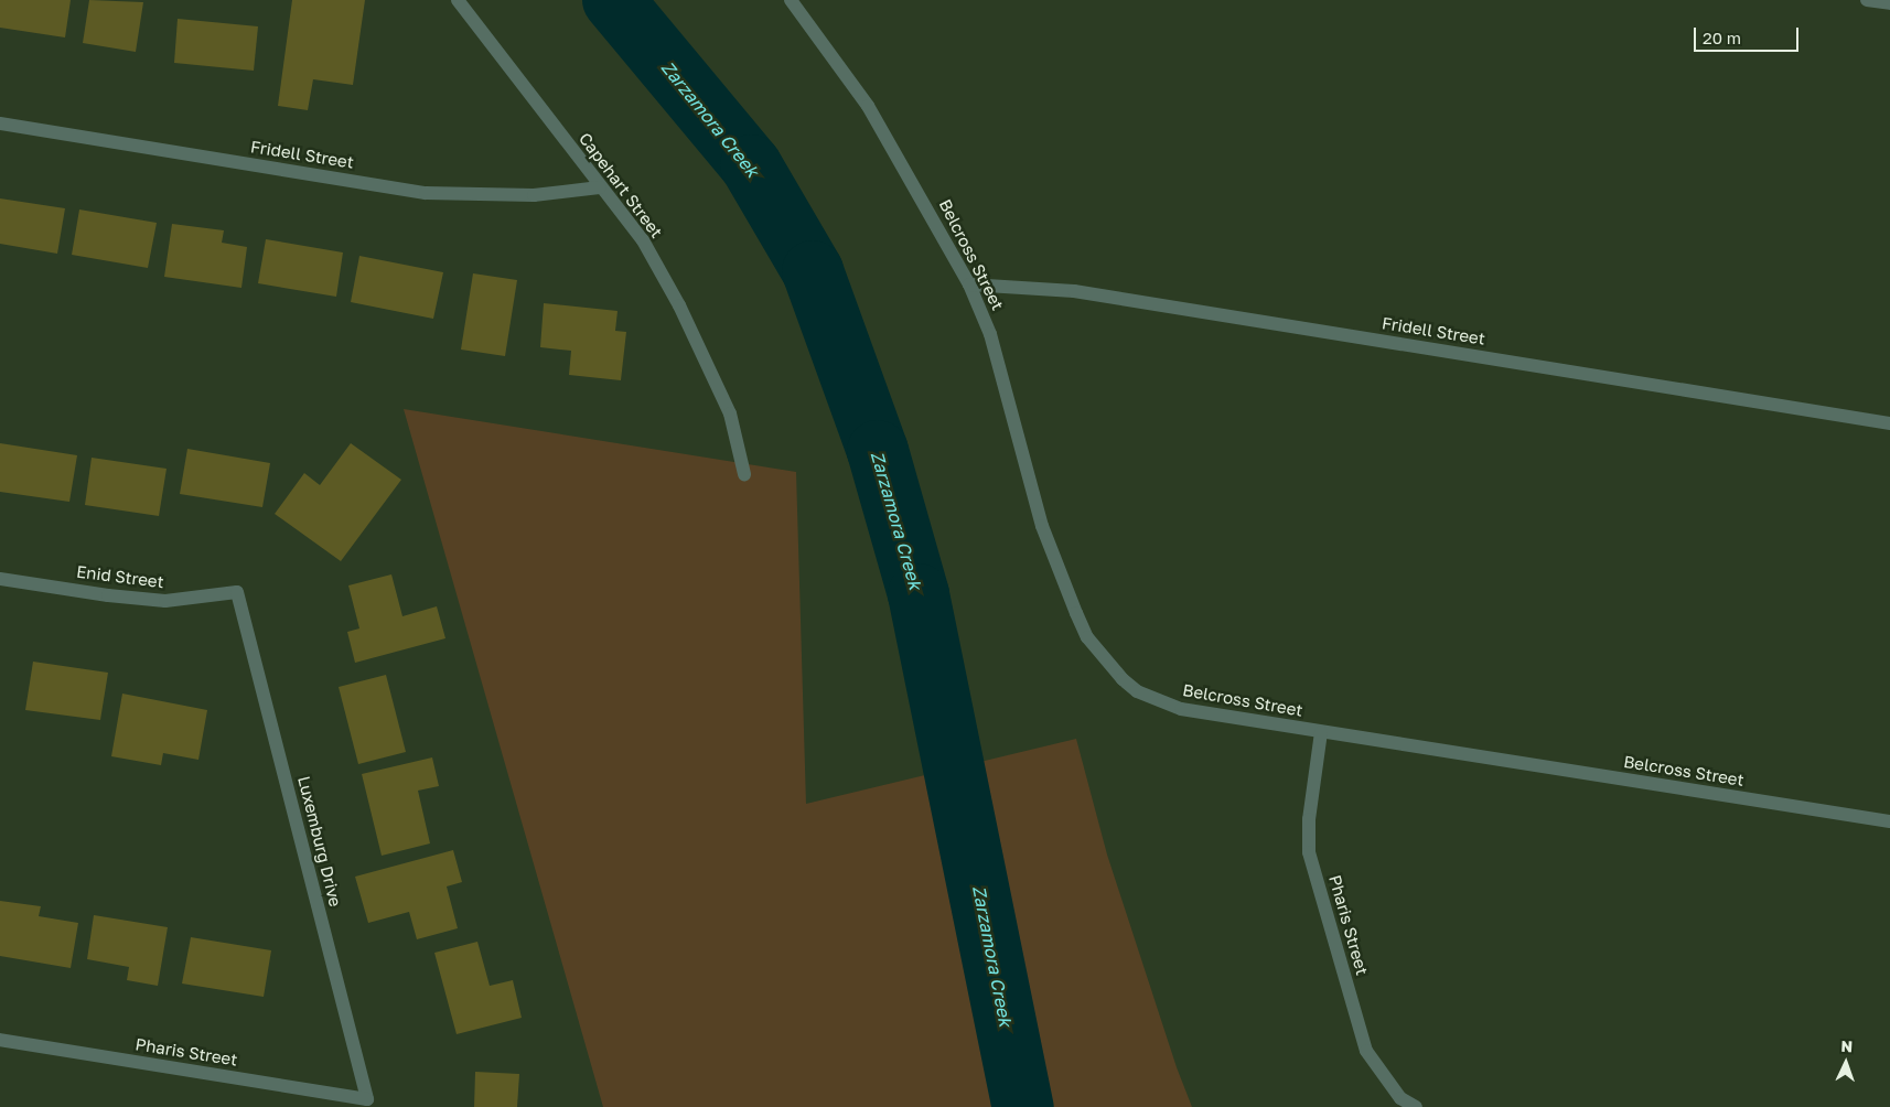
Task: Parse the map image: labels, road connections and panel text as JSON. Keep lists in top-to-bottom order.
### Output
{
  "streets": {
    "street": [
      "Fridell Street",
      "Capehart Street",
      "Belcross Street",
      "Enid Street",
      "Luxemburg Drive",
      "Pharis Street"
    ]
  },
  "crossings": [
    ["Fridell Street", "Capehart Street"],
    ["Fridell Street", "Belcross Street"],
    ["Belcross Street", "Pharis Street"],
    ["Enid Street", "Luxemburg Drive"],
    ["Luxemburg Drive", "Pharis Street"]
  ],
  "water": ["Zarzamora Creek"],
  "scale_bar": "20 m",
  "north": "top"
}
